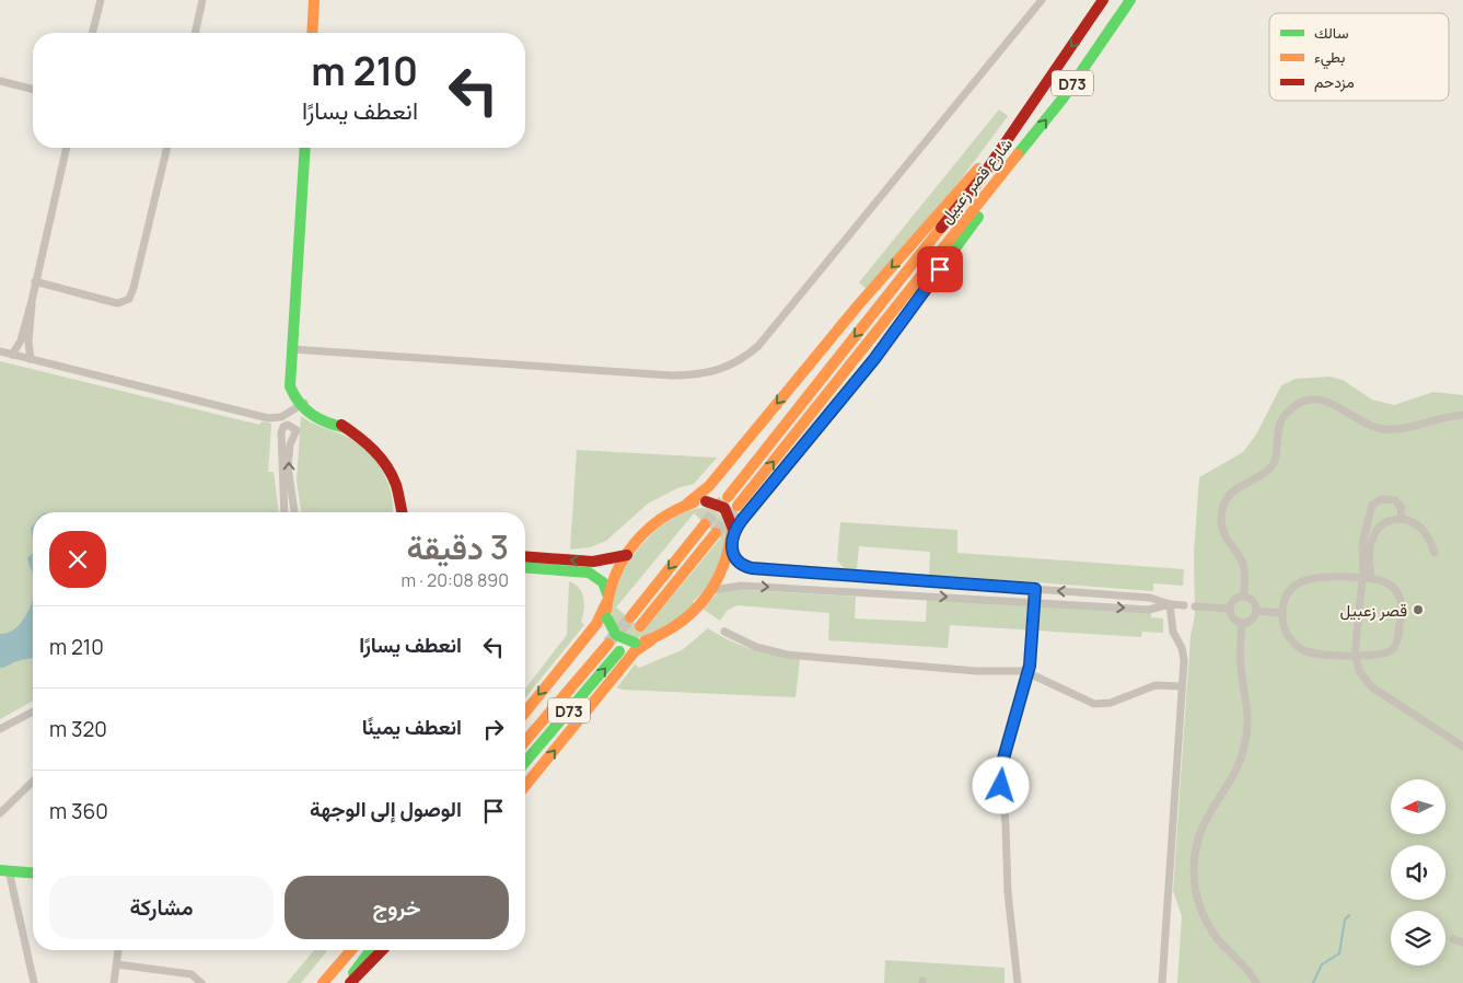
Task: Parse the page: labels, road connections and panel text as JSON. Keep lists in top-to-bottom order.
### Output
{
  "streets": {
    "main road": ["D73", "شارع قصر زعبيل"]
  },
  "places": ["قصر زعبيل"],
  "legend": ["سالك", "بطيء", "مزدحم"],
  "north": "left",
  "page": {
    "turn": ["210 m", "انعطف يسارًا"],
    "heading": ["3 دقيقة", "890 m · 20:08"],
    "list": [
      {
        "name": "انعطف يسارًا",
        "value": "210 m"
      },
      {
        "name": "انعطف يمينًا",
        "value": "320 m"
      },
      {
        "name": "الوصول إلى الوجهة",
        "value": "360 m"
      }
    ],
    "buttons": ["خروج", "مشاركة"]
  }
}
